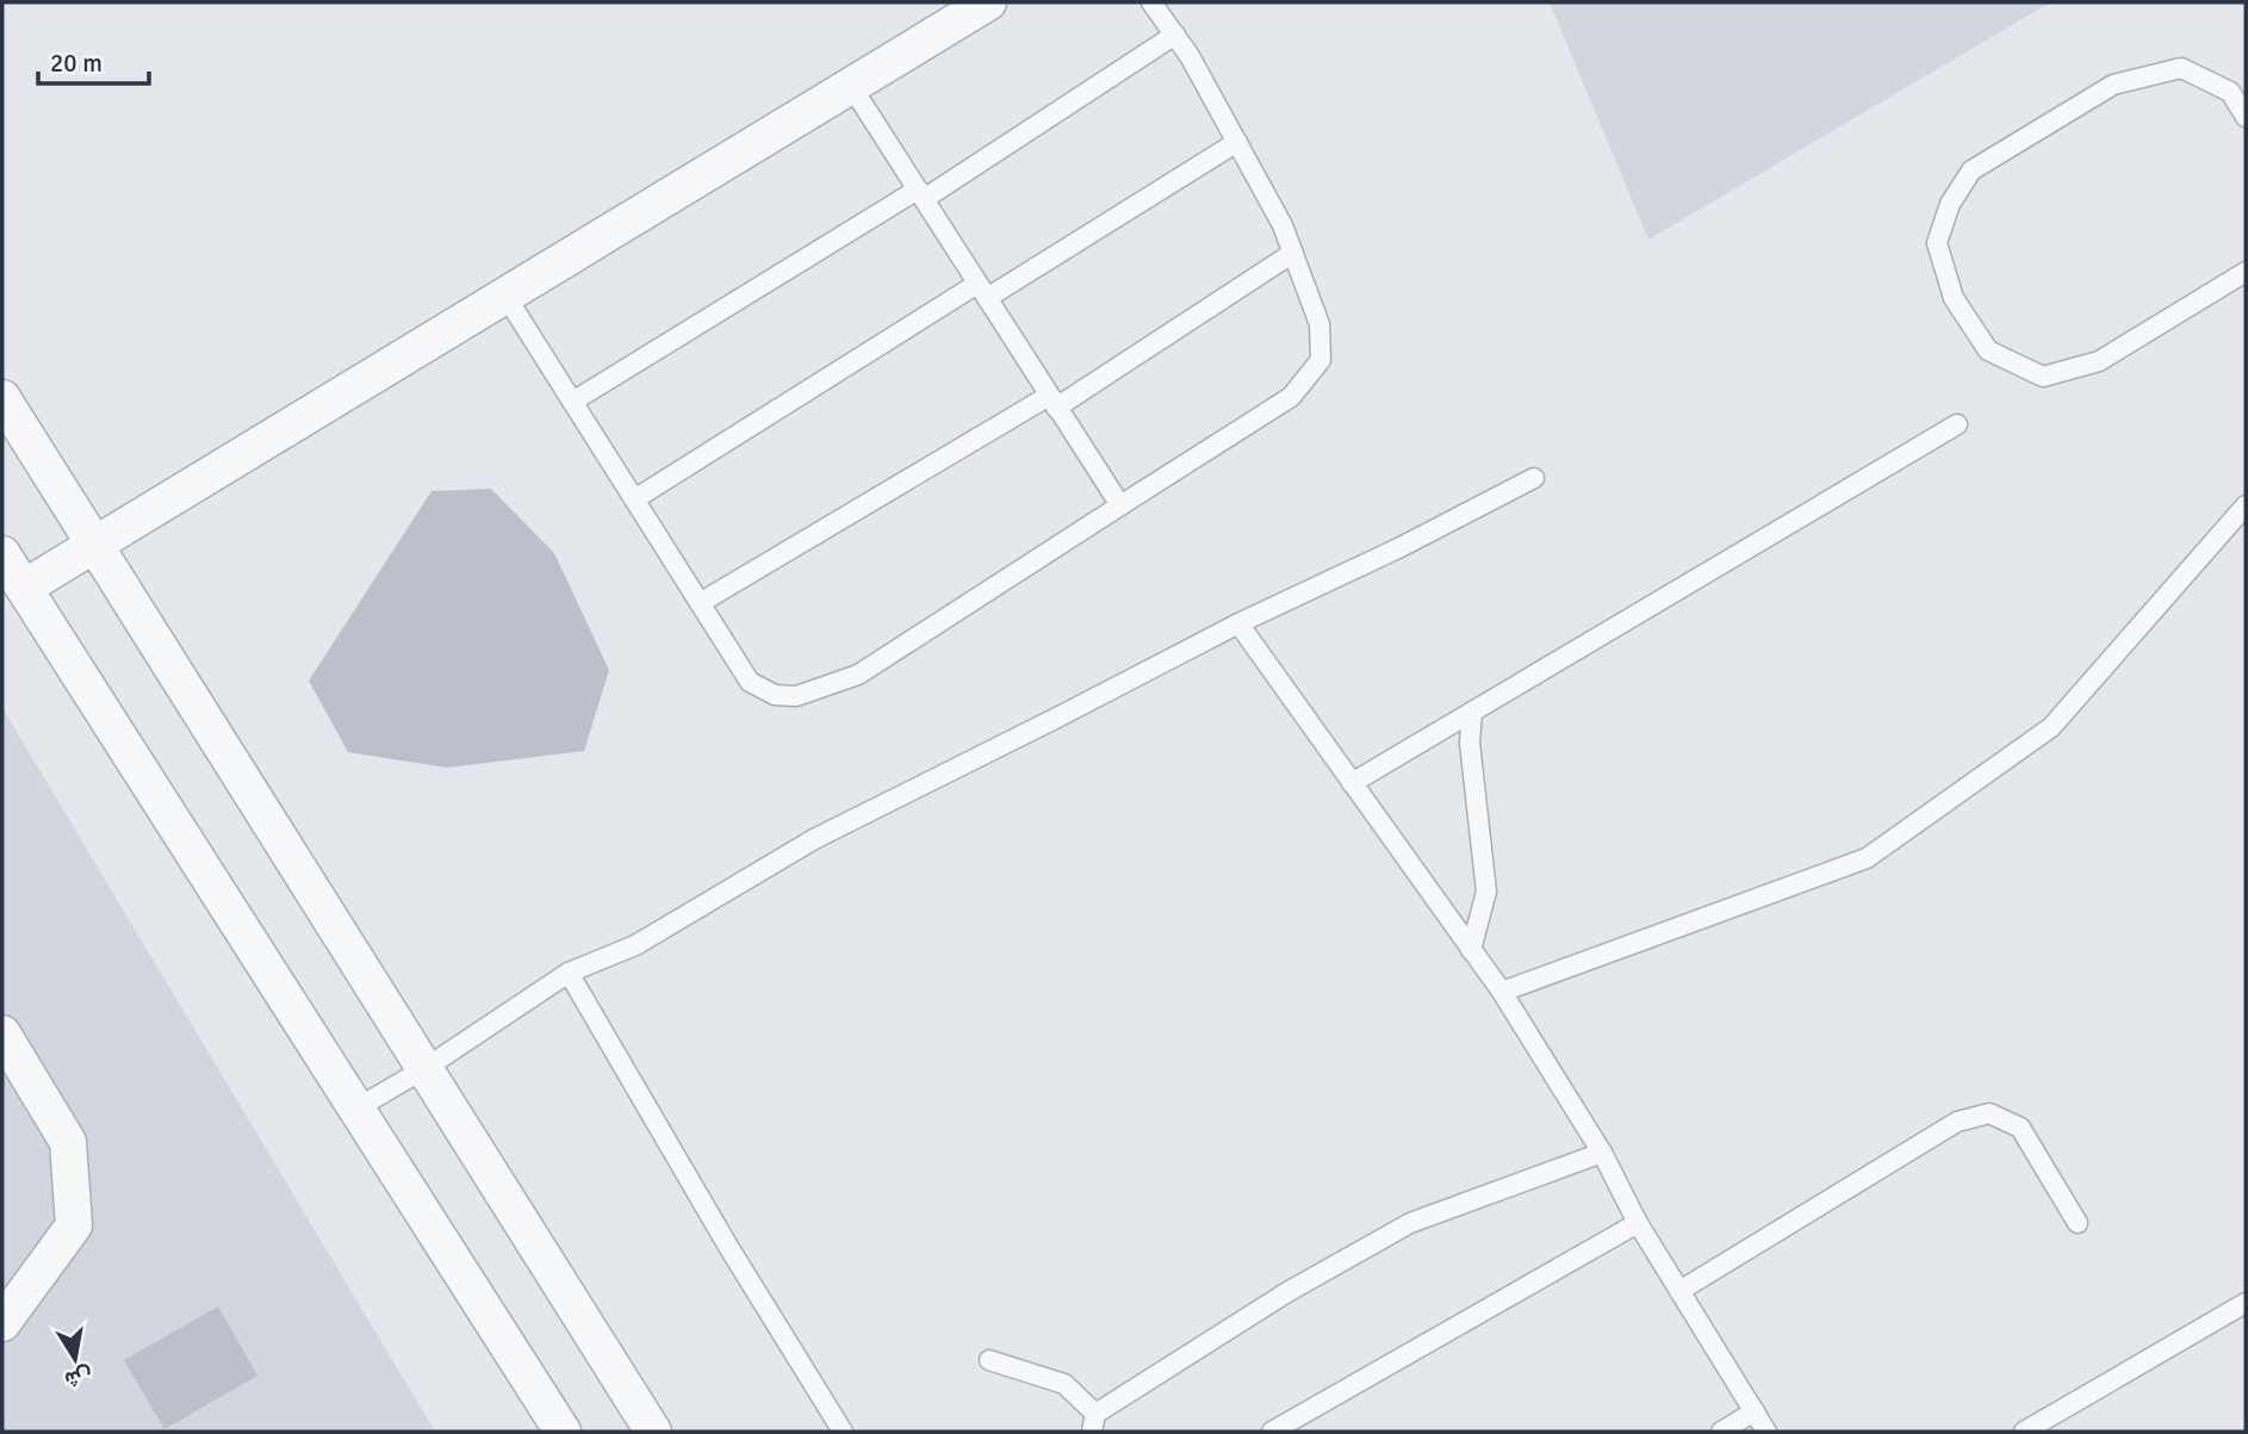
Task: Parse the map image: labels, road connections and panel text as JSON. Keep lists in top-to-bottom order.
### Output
{
  "scale_bar": "20 m",
  "north": "bottom"
}
